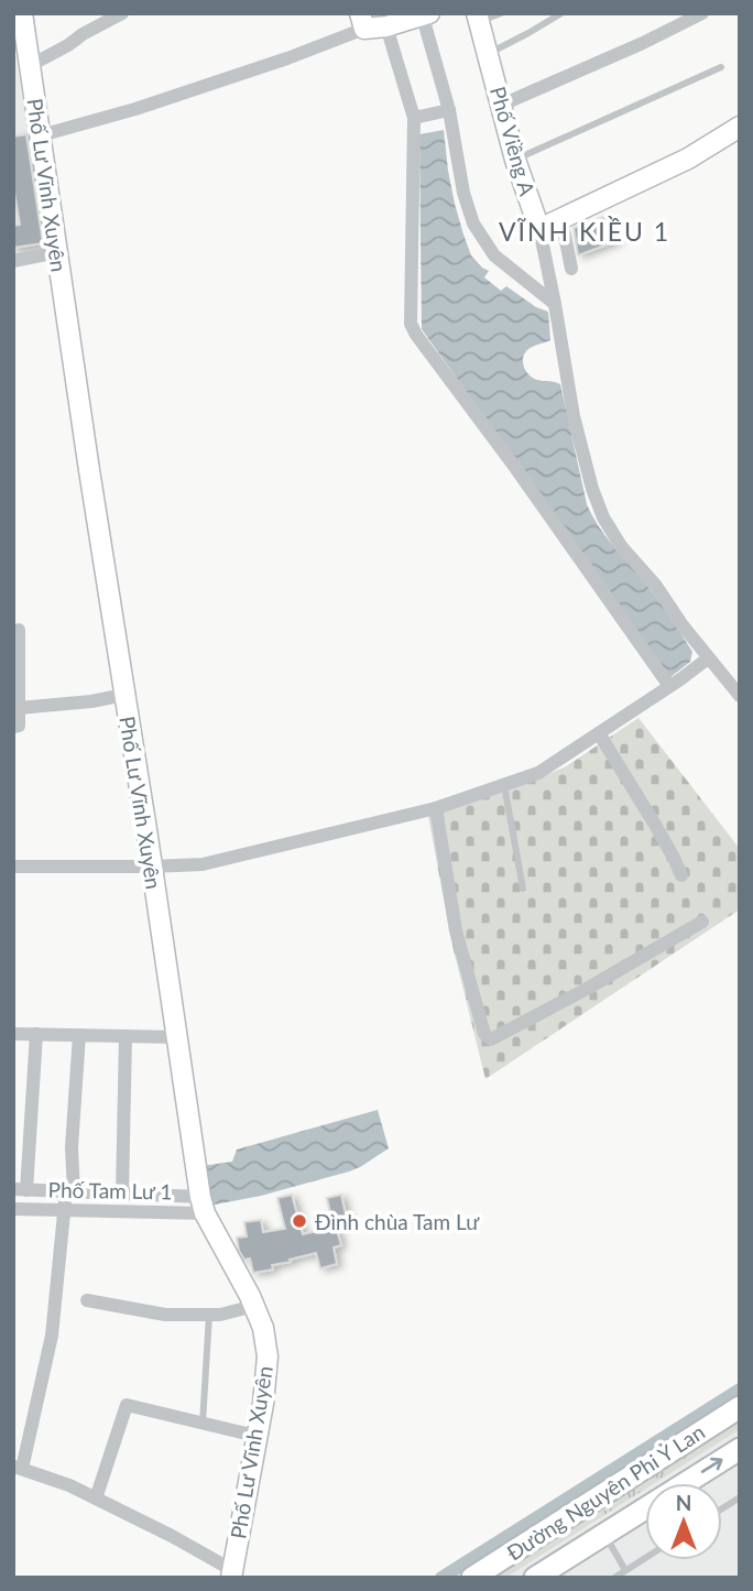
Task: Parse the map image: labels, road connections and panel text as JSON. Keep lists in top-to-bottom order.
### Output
{
  "streets": {
    "main road": ["Đường Nguyên Phi Ỷ Lan"],
    "street": ["Phố Viềng A", "Phố Lư Vĩnh Xuyên", "Phố Tam Lư 1"]
  },
  "crossings": [
    ["Phố Lư Vĩnh Xuyên", "Phố Tam Lư 1"]
  ],
  "districts": ["VĨNH KIỀU 1"],
  "places": ["Đình chùa Tam Lư"],
  "north": "top"
}
